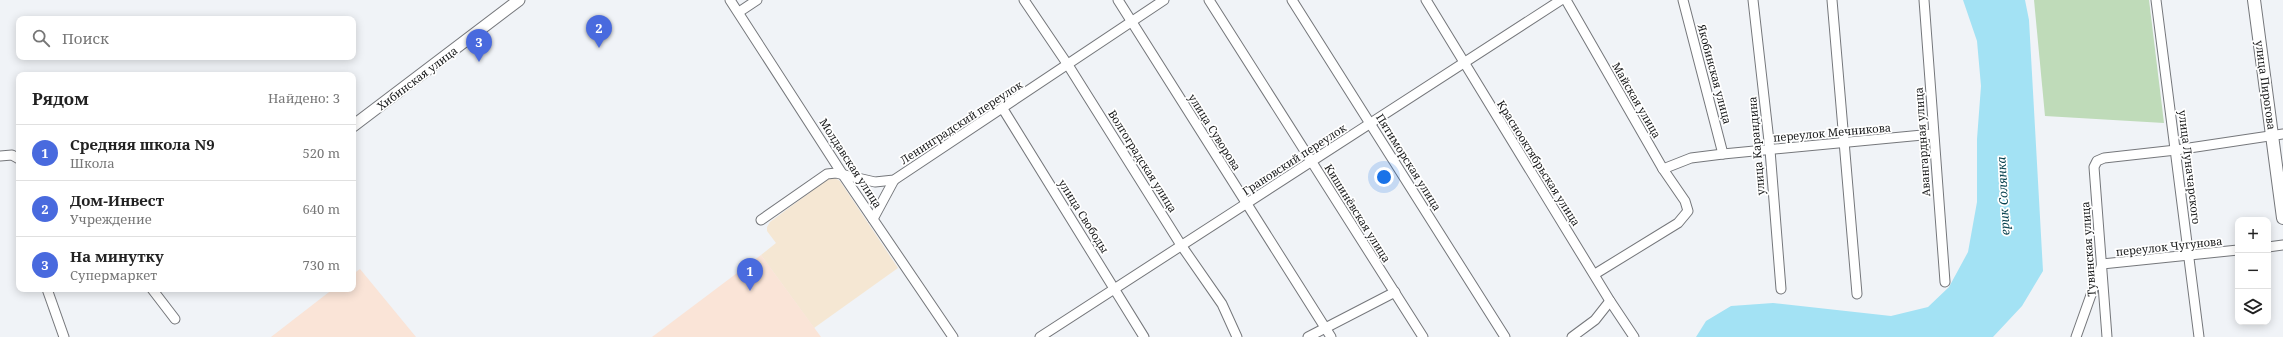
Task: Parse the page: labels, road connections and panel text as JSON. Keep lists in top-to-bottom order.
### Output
{
  "streets": {
    "main road": ["улица Пирогова"],
    "street": [
      "Якобинская улица",
      "Хибинская улица",
      "Майская улица",
      "Ленинградский переулок",
      "улица Суворова",
      "переулок Мечникова",
      "Авангардная улица",
      "улица Карандина",
      "Грановский переулок",
      "Волгоградская улица",
      "Пятиморская улица",
      "Молдавская улица",
      "Краснооктябрьская улица",
      "улица Луначарского",
      "Кишинёвская улица",
      "улица Свободы",
      "переулок Чугунова",
      "Тувинская улица"
    ]
  },
  "crossings": [
    ["Якобинская улица", "переулок Мечникова"],
    ["Майская улица", "переулок Мечникова"],
    ["Майская улица", "Краснооктябрьская улица"],
    ["Ленинградский переулок", "улица Суворова"],
    ["Ленинградский переулок", "Волгоградская улица"],
    ["Ленинградский переулок", "Молдавская улица"],
    ["Ленинградский переулок", "улица Свободы"],
    ["улица Суворова", "Грановский переулок"],
    ["переулок Мечникова", "Авангардная улица"],
    ["переулок Мечникова", "улица Карандина"],
    ["Грановский переулок", "Волгоградская улица"],
    ["Грановский переулок", "Пятиморская улица"],
    ["Грановский переулок", "Краснооктябрьская улица"],
    ["Грановский переулок", "Кишинёвская улица"],
    ["Грановский переулок", "улица Свободы"],
    ["улица Луначарского", "переулок Чугунова"],
    ["улица Луначарского", "Тувинская улица"],
    ["переулок Чугунова", "Тувинская улица"]
  ],
  "water": ["ерик Солянка"],
  "page": {
    "pins": ["2", "3", "1"],
    "search": "Поиск",
    "heading": ["Рядом", "Найдено: 3"],
    "list": [
      {
        "mark": "1",
        "name": "Средняя школа N9",
        "note": "Школа",
        "value": "520 m"
      },
      {
        "mark": "2",
        "name": "Дом-Инвест",
        "note": "Учреждение",
        "value": "640 m"
      },
      {
        "mark": "3",
        "name": "На минутку",
        "note": "Супермаркет",
        "value": "730 m"
      }
    ],
    "map_buttons": ["+", "−"]
  }
}
